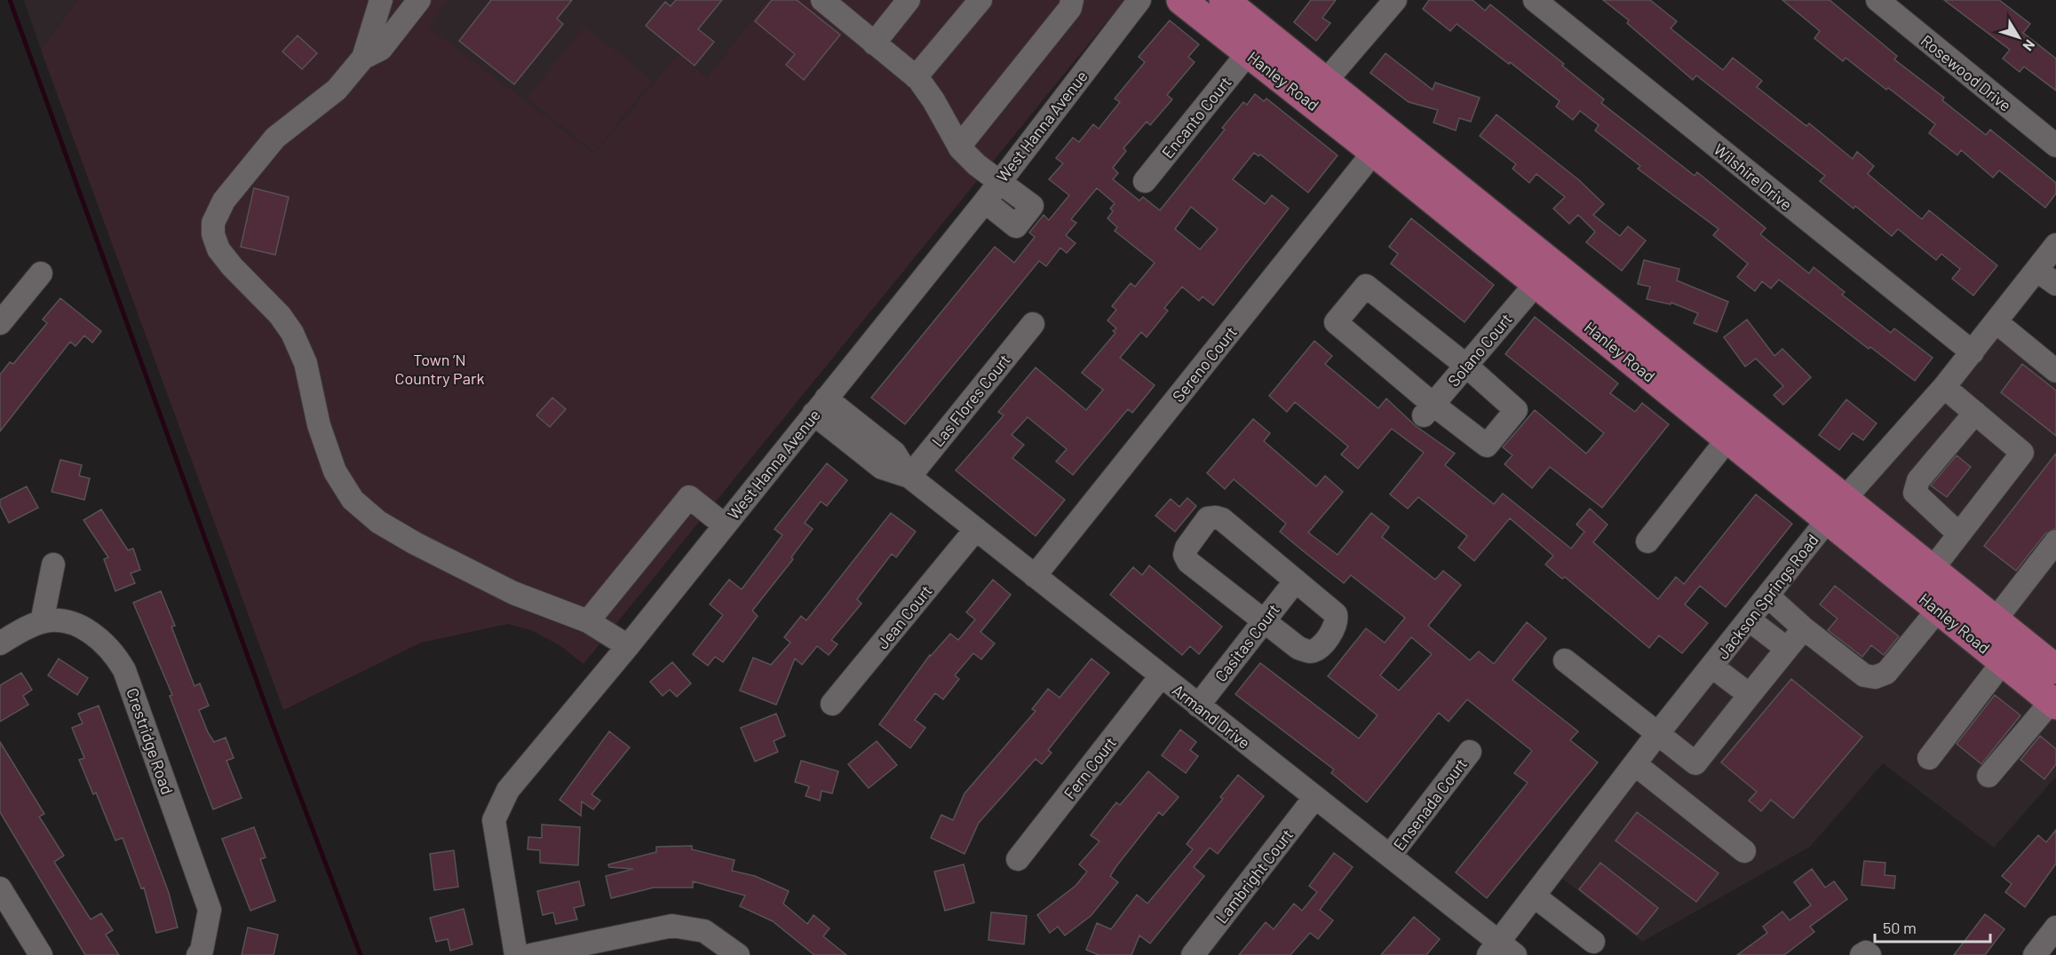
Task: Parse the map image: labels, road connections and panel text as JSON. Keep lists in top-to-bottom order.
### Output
{
  "streets": {
    "main road": ["Hanley Road"],
    "street": [
      "Rosewood Drive",
      "Encanto Court",
      "West Hanna Avenue",
      "Wilshire Drive",
      "Solano Court",
      "Sereno Court",
      "Las Flores Court",
      "Jackson Springs Road",
      "Jean Court",
      "Casitas Court",
      "Armand Drive",
      "Crestridge Road",
      "Fern Court",
      "Ensenada Court",
      "Lambright Court"
    ]
  },
  "crossings": [
    ["Hanley Road", "Encanto Court"],
    ["Hanley Road", "Solano Court"],
    ["Hanley Road", "Sereno Court"],
    ["Hanley Road", "Jackson Springs Road"],
    ["West Hanna Avenue", "Armand Drive"],
    ["Wilshire Drive", "Jackson Springs Road"],
    ["Sereno Court", "Armand Drive"],
    ["Las Flores Court", "Armand Drive"],
    ["Jackson Springs Road", "Armand Drive"],
    ["Jean Court", "Armand Drive"],
    ["Casitas Court", "Armand Drive"],
    ["Armand Drive", "Fern Court"],
    ["Armand Drive", "Ensenada Court"],
    ["Armand Drive", "Lambright Court"]
  ],
  "parks": ["Town ’N Country Park"],
  "scale_bar": "50 m",
  "north": "bottom right"
}
